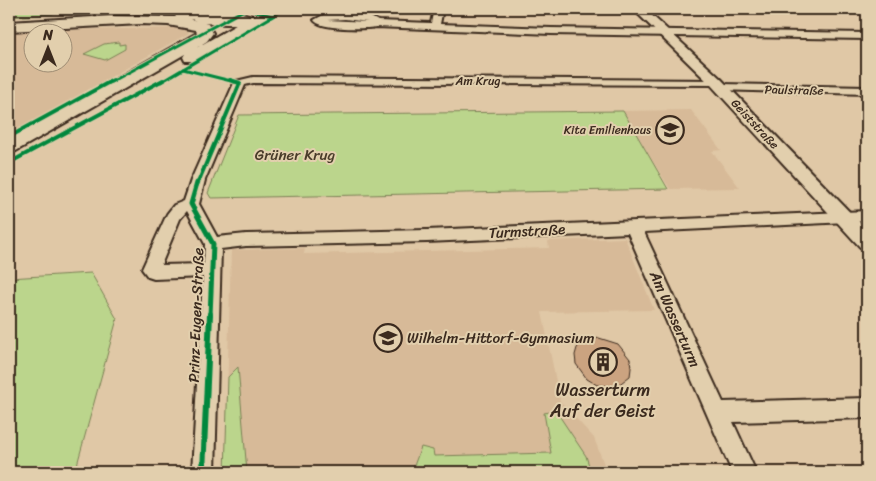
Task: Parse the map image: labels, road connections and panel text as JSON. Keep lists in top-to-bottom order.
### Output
{
  "streets": {
    "street": [
      "Am Krug",
      "Paulstraße",
      "Geiststraße",
      "Turmstraße",
      "Prinz-Eugen-Straße",
      "Am Wasserturm"
    ]
  },
  "crossings": [
    ["Am Krug", "Paulstraße"],
    ["Am Krug", "Geiststraße"],
    ["Am Krug", "Prinz-Eugen-Straße"],
    ["Paulstraße", "Geiststraße"],
    ["Geiststraße", "Turmstraße"],
    ["Turmstraße", "Prinz-Eugen-Straße"],
    ["Turmstraße", "Am Wasserturm"]
  ],
  "parks": ["Grüner Krug"],
  "places": {
    "school or university": ["Kita Emilienhaus", "Wilhelm-Hittorf-Gymnasium"],
    "building": ["Wasserturm Auf der Geist"]
  },
  "north": "top"
}
